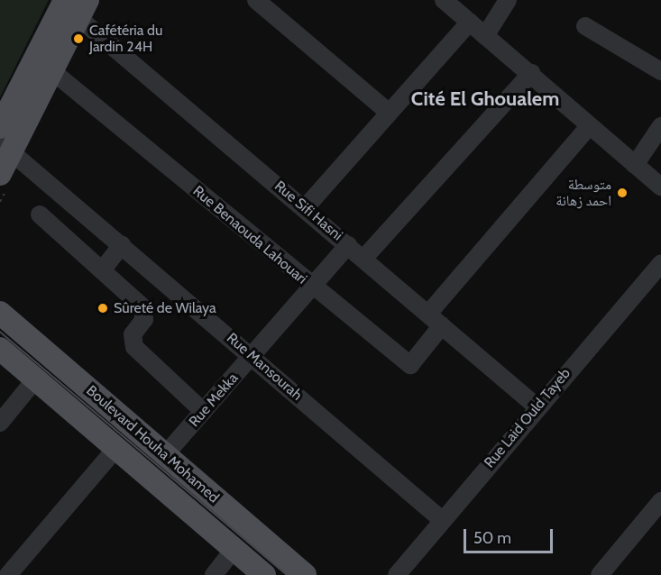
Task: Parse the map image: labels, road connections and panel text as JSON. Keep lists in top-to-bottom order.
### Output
{
  "streets": {
    "main road": ["Boulevard Houha Mohamed"],
    "street": [
      "Rue Sifi Hasni",
      "Rue Benaouda Lahouari",
      "Rue Mansourah",
      "Rue Mekka",
      "Rue Laid Ould Tayeb"
    ]
  },
  "crossings": [
    ["Rue Sifi Hasni", "Rue Benaouda Lahouari"],
    ["Rue Sifi Hasni", "Rue Mekka"],
    ["Rue Sifi Hasni", "Rue Laid Ould Tayeb"],
    ["Rue Benaouda Lahouari", "Rue Mekka"],
    ["Rue Mansourah", "Rue Mekka"],
    ["Rue Mansourah", "Rue Laid Ould Tayeb"],
    ["Rue Mekka", "Boulevard Houha Mohamed"]
  ],
  "districts": ["Cité El Ghoualem"],
  "places": ["Cafétéria du Jardin 24H", "متوسطة احمد زهانة", "Sûreté de Wilaya"],
  "scale_bar": "50 m"
}
